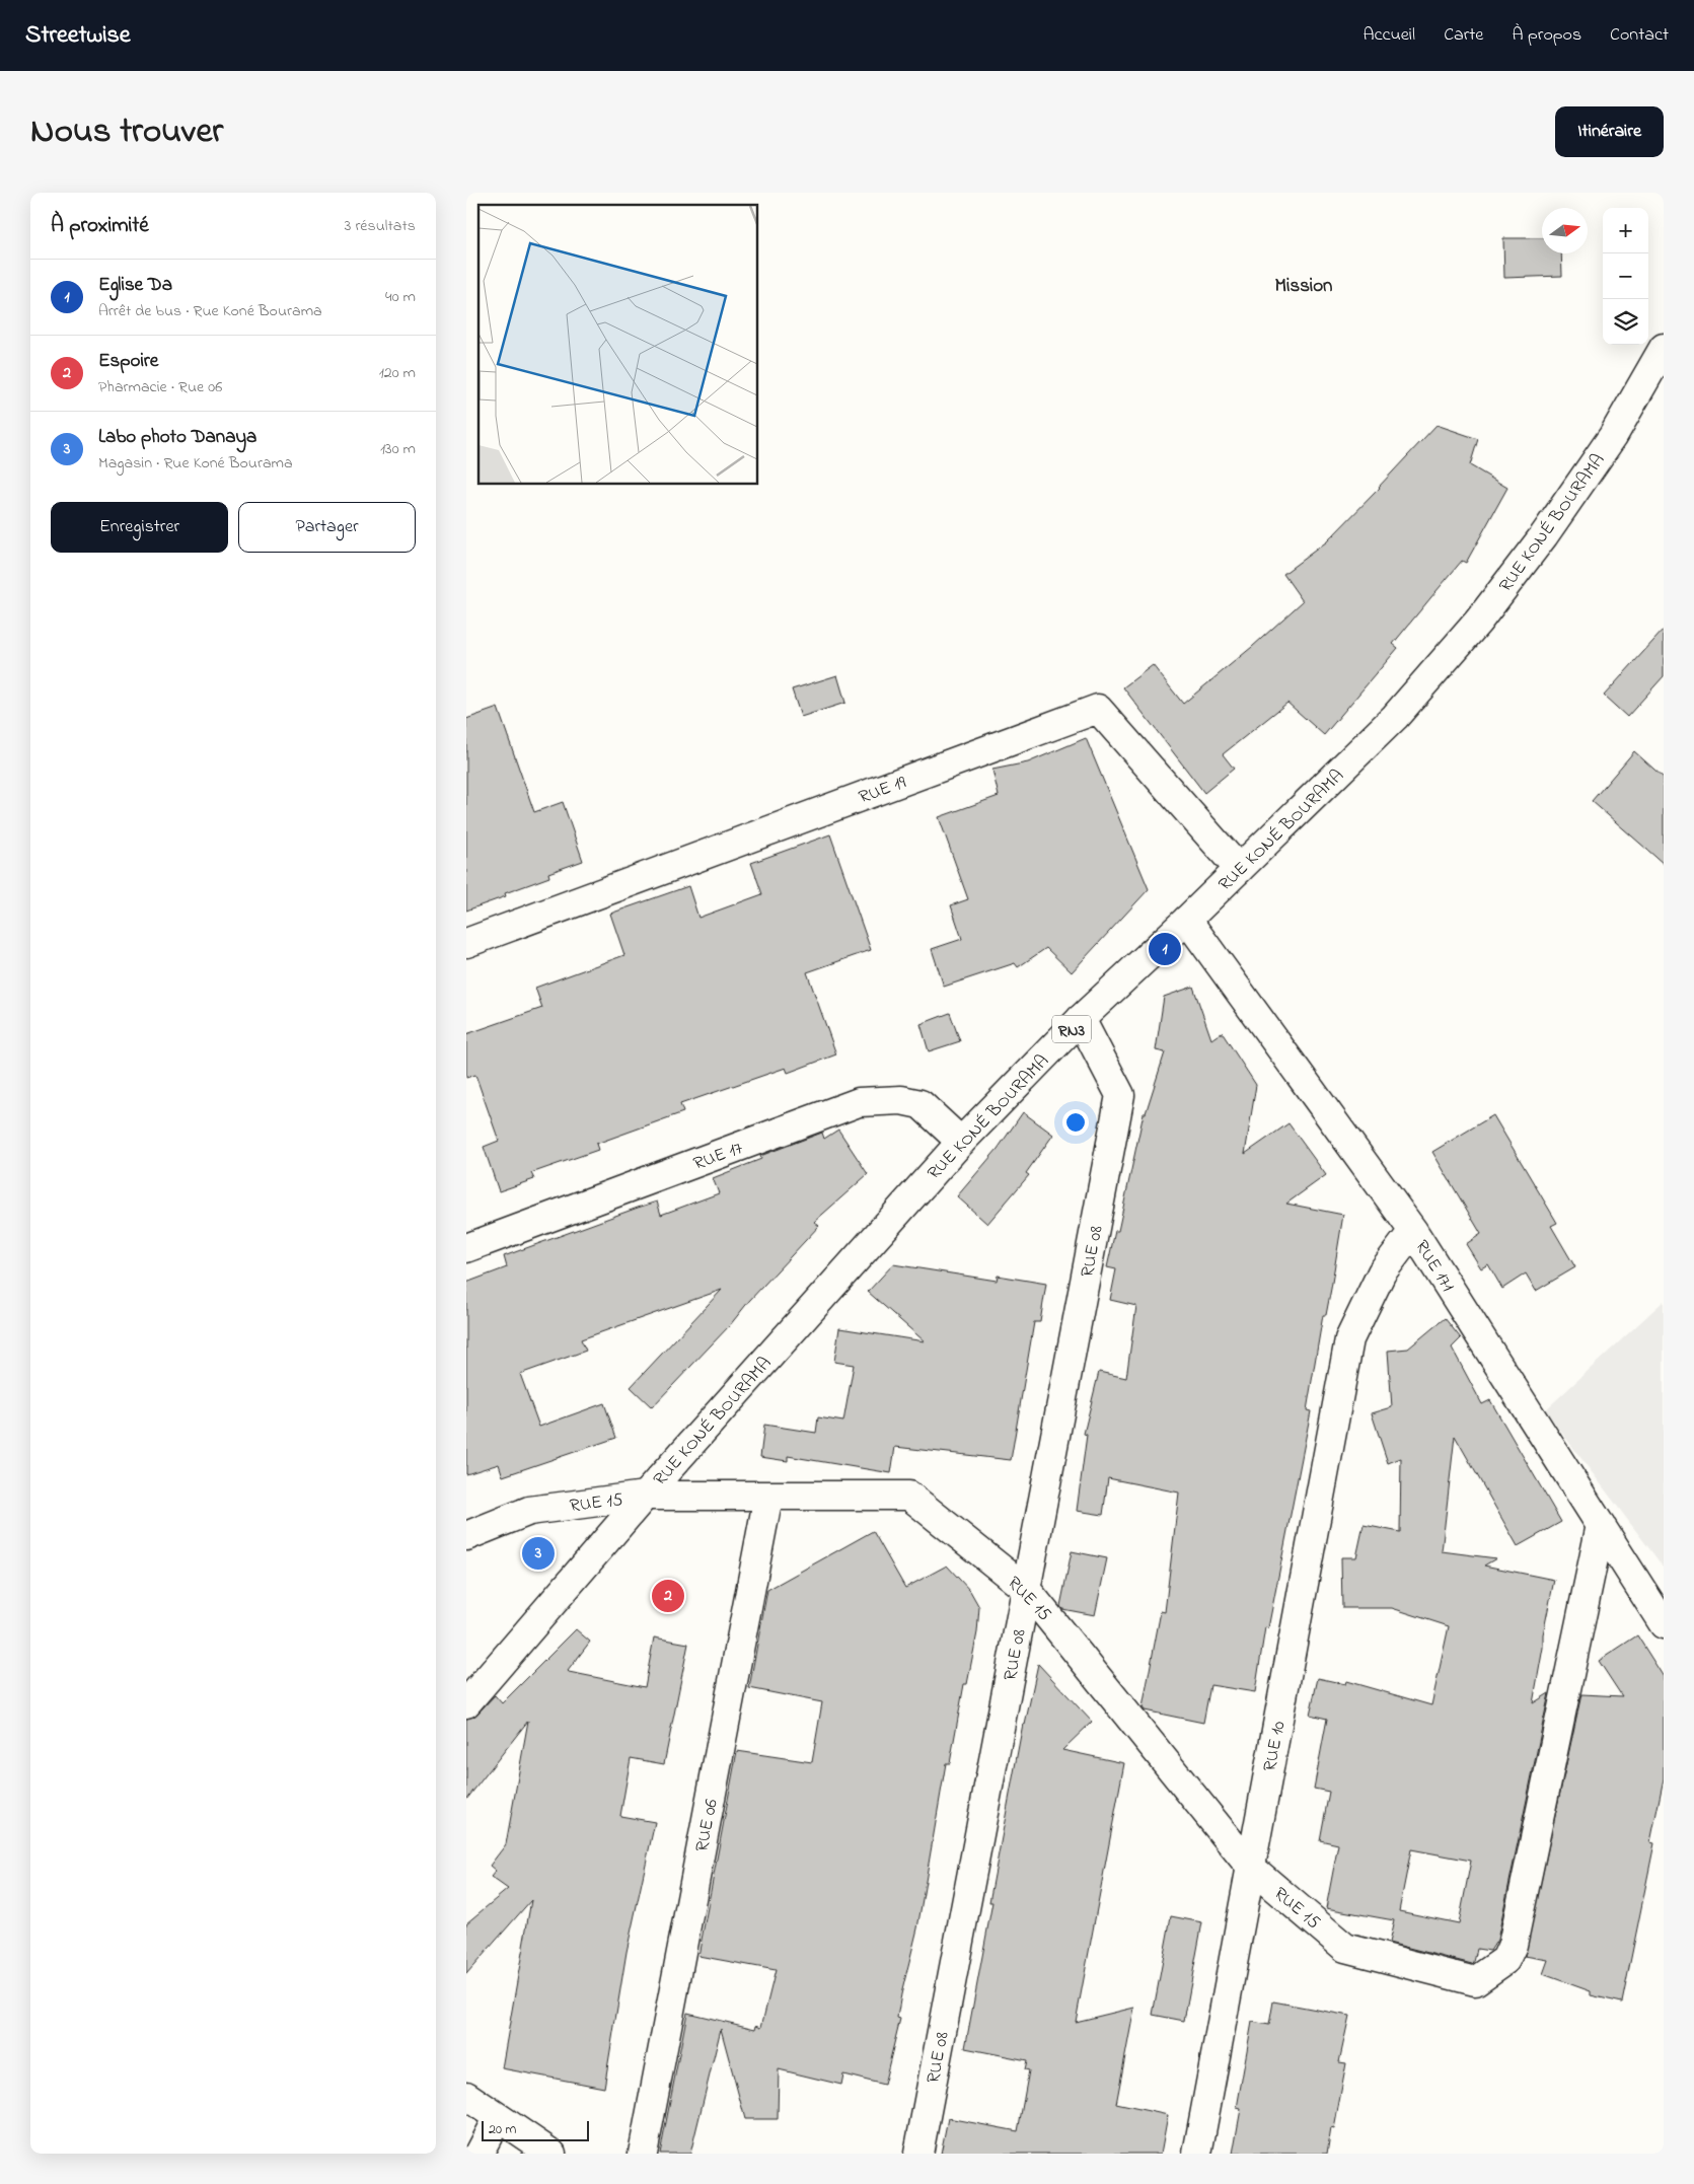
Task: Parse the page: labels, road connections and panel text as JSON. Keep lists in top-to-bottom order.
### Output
{
  "streets": {
    "main road": [
      "RUE KONÉ BOURAMA",
      "RUE 19",
      "RN3",
      "RUE 17",
      "RUE 08",
      "RUE 171",
      "RUE 15",
      "RUE 10",
      "RUE 06"
    ]
  },
  "crossings": [
    ["RUE KONÉ BOURAMA", "RUE 19"],
    ["RUE KONÉ BOURAMA", "RUE 17"],
    ["RUE KONÉ BOURAMA", "RUE 08"],
    ["RUE KONÉ BOURAMA", "RUE 171"],
    ["RUE KONÉ BOURAMA", "RUE 15"],
    ["RUE 08", "RUE 15"],
    ["RUE 171", "RUE 15"],
    ["RUE 171", "RUE 10"],
    ["RUE 15", "RUE 10"],
    ["RUE 15", "RUE 06"]
  ],
  "districts": ["Mission"],
  "scale_bar": "20 m",
  "north": "right",
  "page": {
    "header": "Streetwise",
    "nav": [
      "Accueil",
      "Carte",
      "À propos",
      "Contact"
    ],
    "title": "Nous trouver",
    "buttons": [
      "Itinéraire",
      ["Enregistrer", "Partager"]
    ],
    "heading": ["À proximité", "3 résultats"],
    "map_buttons": ["+", "−"],
    "list": [
      {
        "mark": "1",
        "name": "Eglise Da",
        "note": "Arrêt de bus · Rue Koné Bourama",
        "value": "40 m"
      },
      {
        "mark": "2",
        "name": "Espoire",
        "note": "Pharmacie · Rue 06",
        "value": "120 m"
      },
      {
        "mark": "3",
        "name": "Labo photo Danaya",
        "note": "Magasin · Rue Koné Bourama",
        "value": "130 m"
      }
    ],
    "pins": ["1", "3", "2"],
    "scale": "20 m"
  }
}
